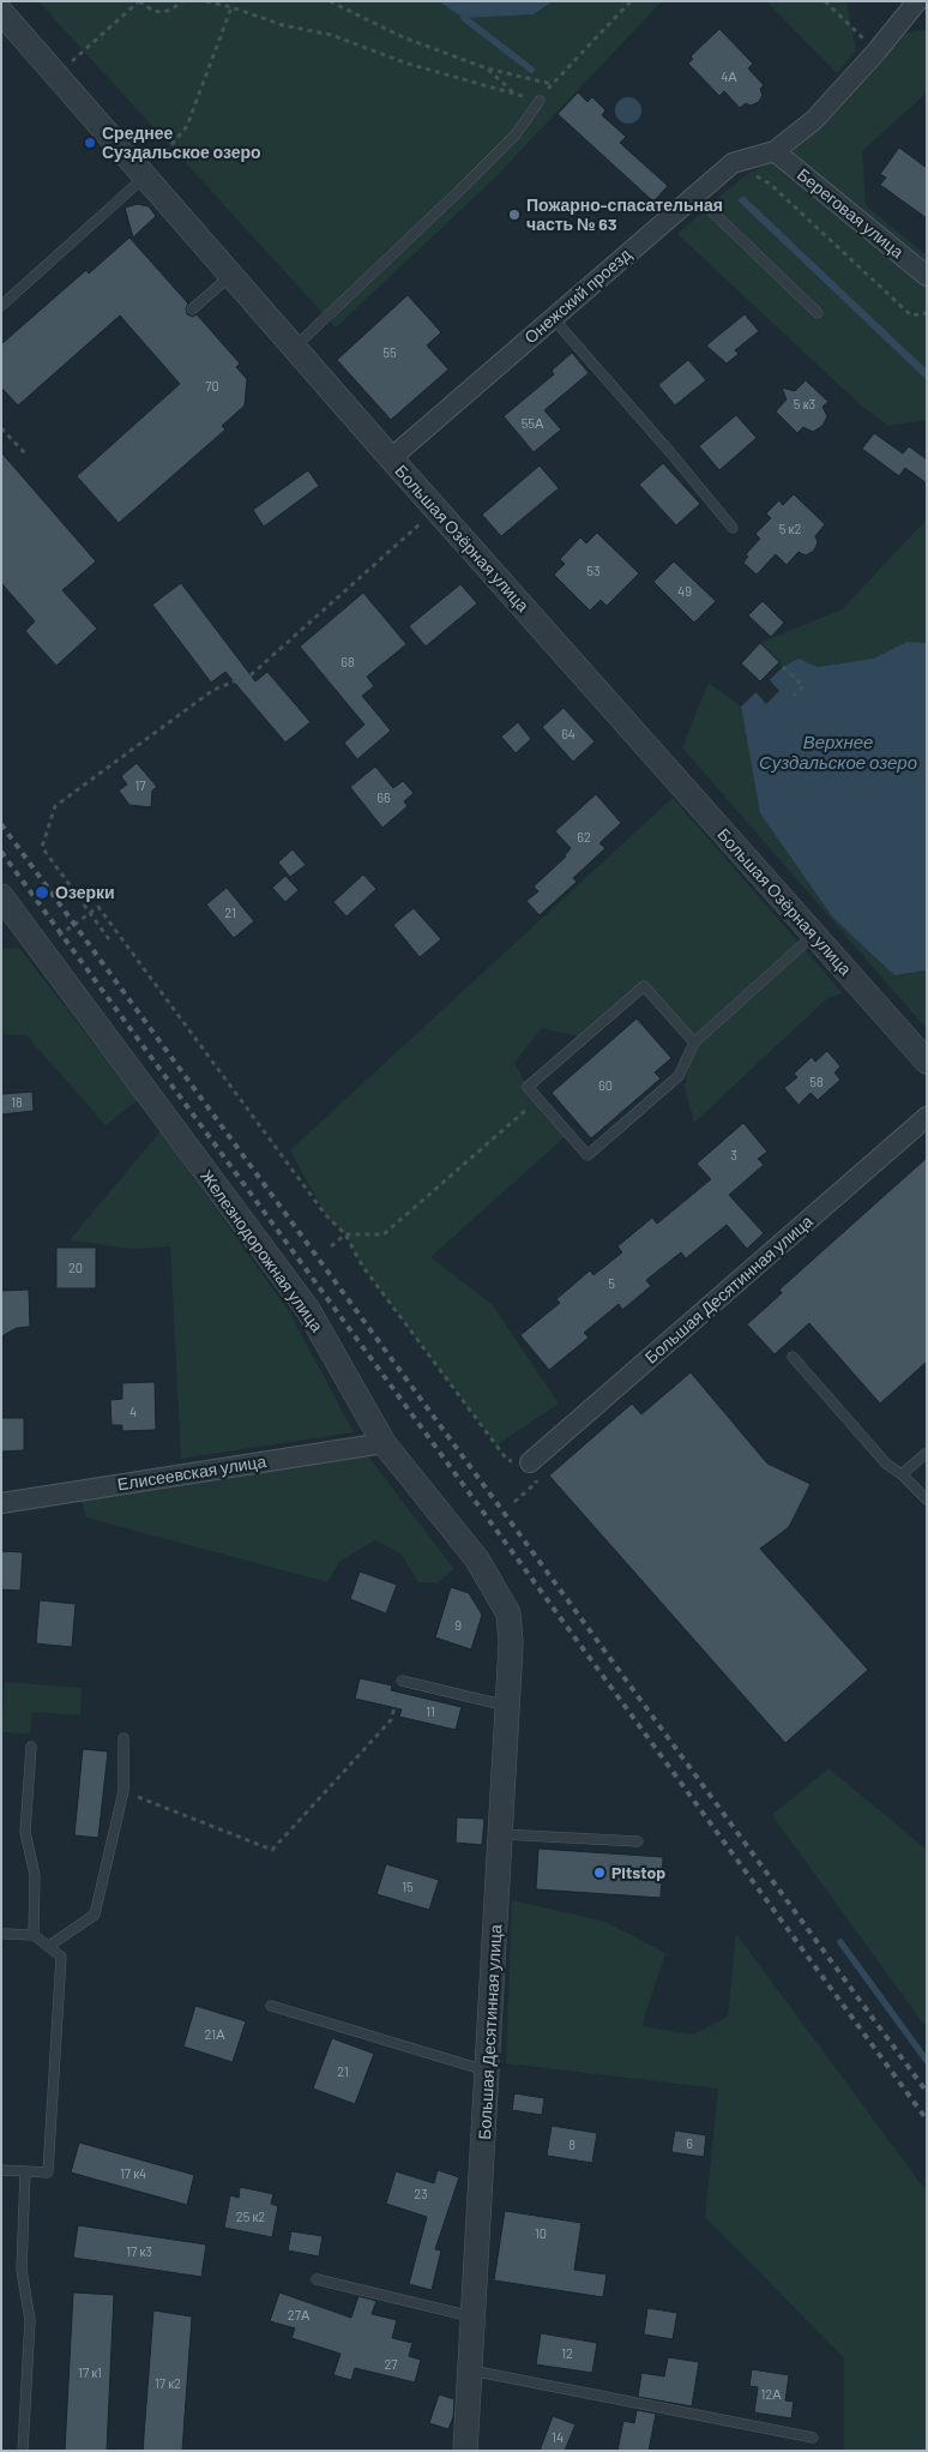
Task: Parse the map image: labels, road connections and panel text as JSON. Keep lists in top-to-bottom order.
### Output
{
  "streets": {
    "street": [
      "Береговая улица",
      "Онежский проезд",
      "Большая Озёрная улица",
      "Железнодорожная улица",
      "Большая Десятинная улица",
      "Елисеевская улица"
    ]
  },
  "crossings": [
    ["Береговая улица", "Онежский проезд"],
    ["Онежский проезд", "Большая Озёрная улица"],
    ["Железнодорожная улица", "Большая Десятинная улица"],
    ["Железнодорожная улица", "Елисеевская улица"]
  ],
  "water": ["Верхнее Суздальское озеро"],
  "places": [
    "Среднее Суздальское озеро",
    "Пожарно-спасательная часть № 63",
    "Озерки",
    "Pitstop"
  ],
  "house_numbers": [
    "4А",
    "55",
    "70",
    "5 к3",
    "55А",
    "5 к2",
    "53",
    "49",
    "68",
    "64",
    "17",
    "66",
    "62",
    "21",
    "58",
    "60",
    "18",
    "3",
    "20",
    "5",
    "4",
    "9",
    "11",
    "15",
    "21А",
    "21",
    "6",
    "8",
    "17 к4",
    "23",
    "25 к2",
    "10",
    "17 к3",
    "27А",
    "12",
    "27",
    "17 к1",
    "17 к2",
    "12А",
    "14"
  ]
}
